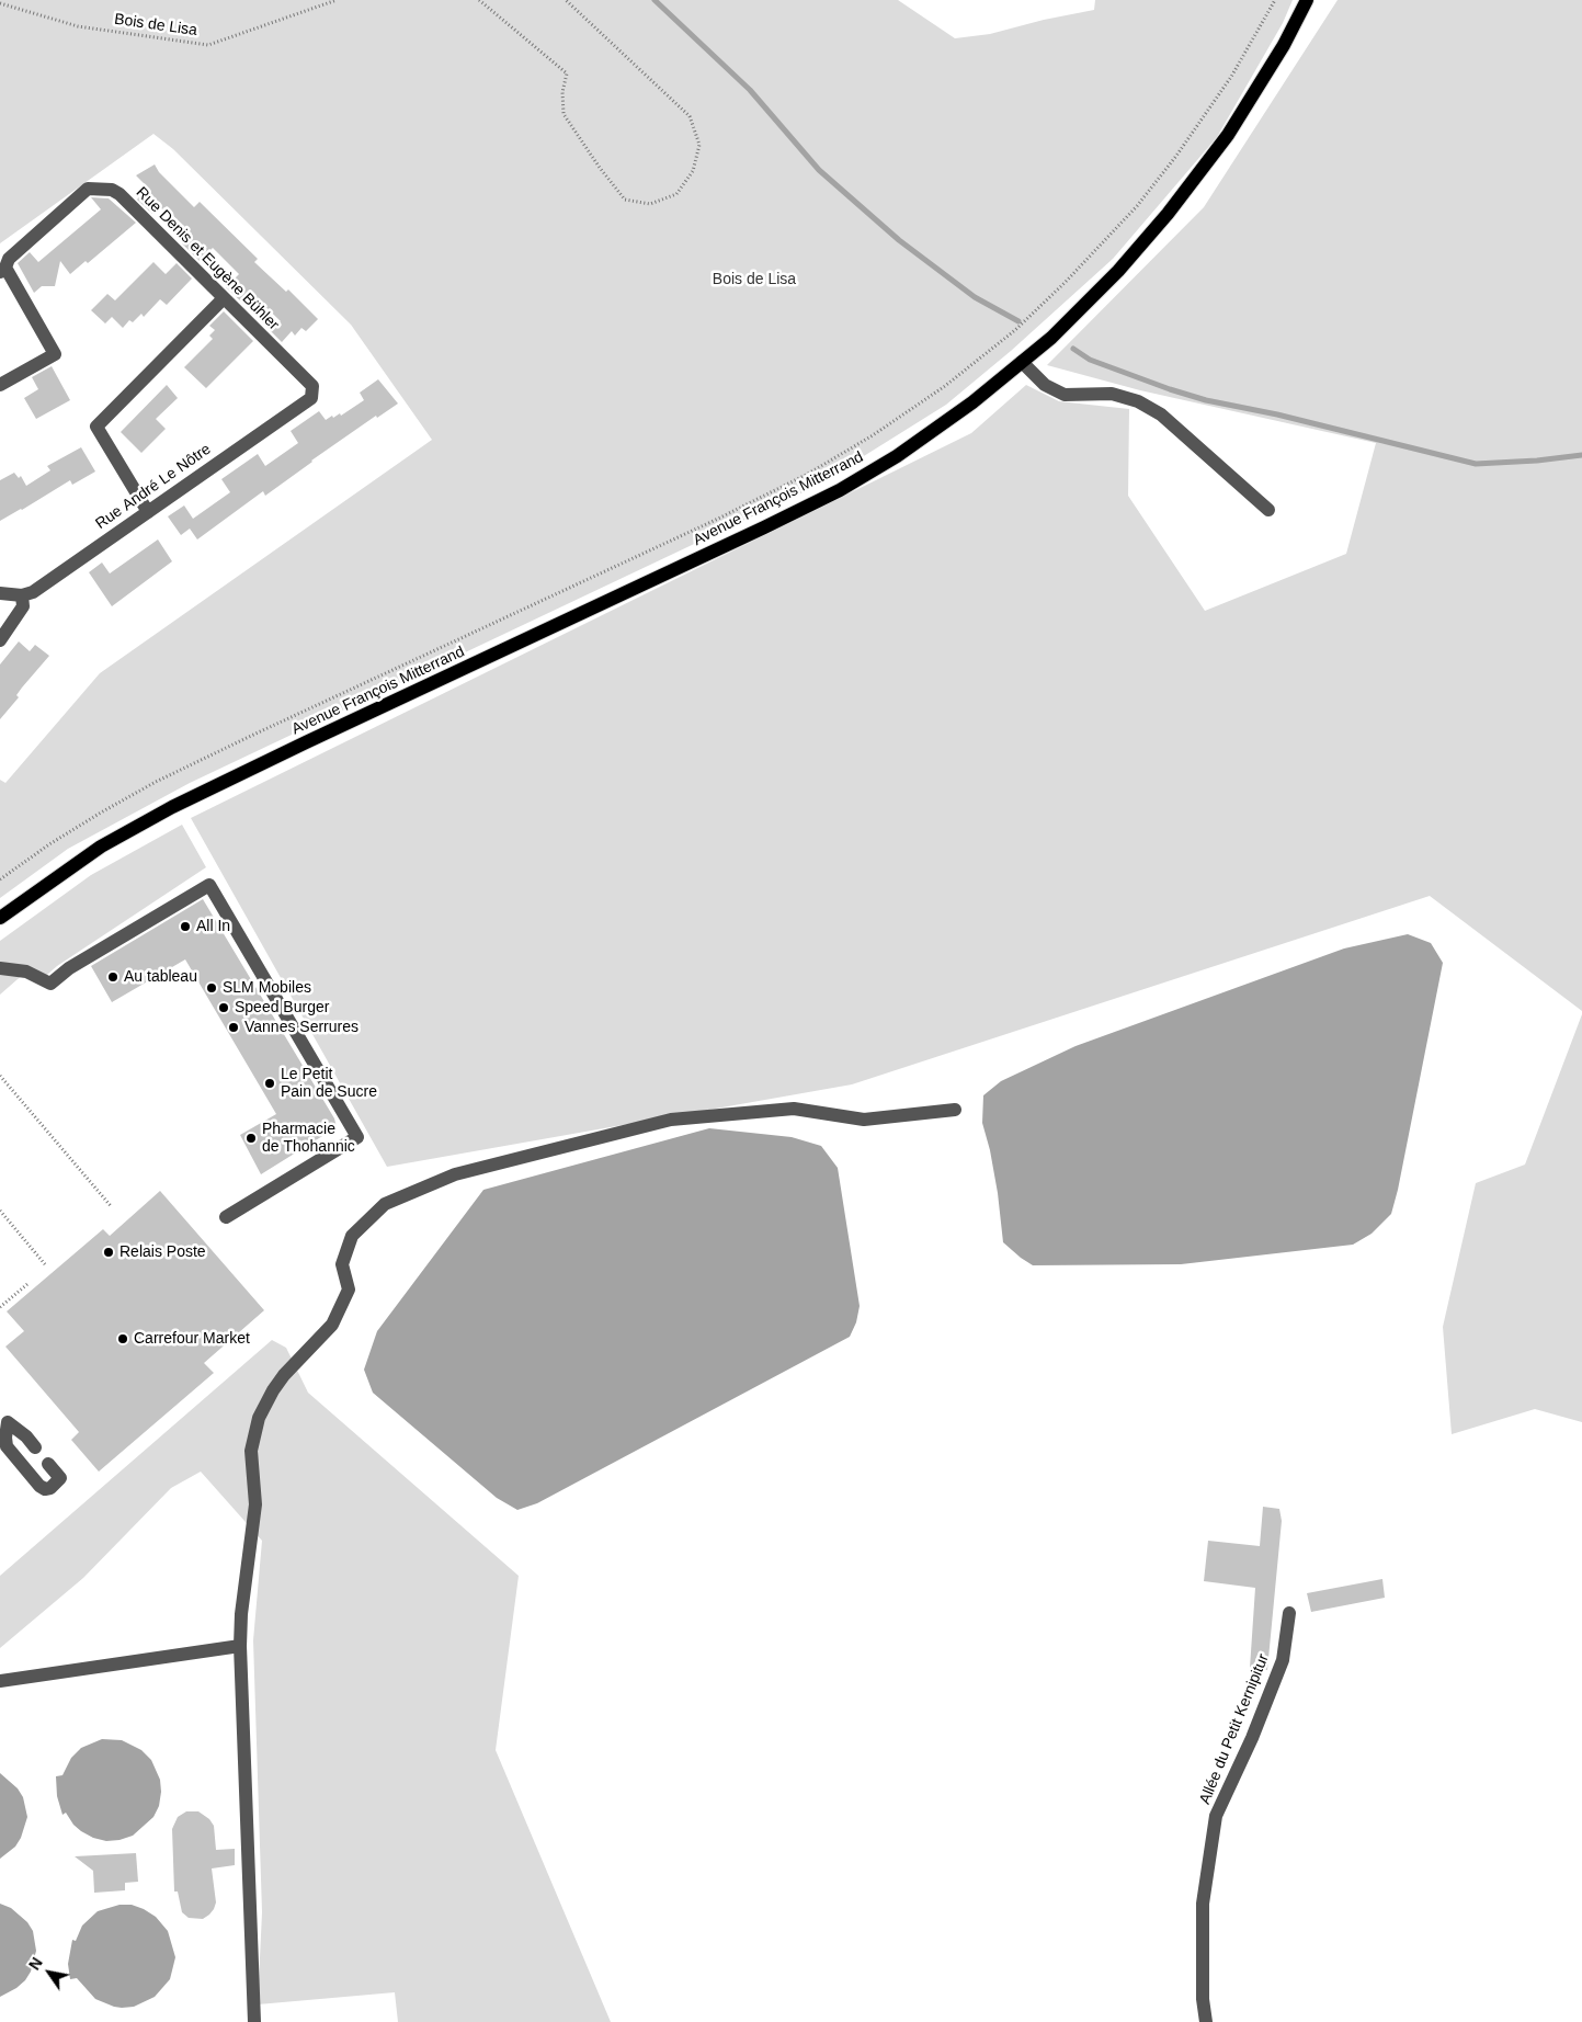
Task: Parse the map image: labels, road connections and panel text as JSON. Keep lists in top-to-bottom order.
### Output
{
  "streets": {
    "main road": ["Avenue François Mitterrand"],
    "street": ["Rue Denis et Eugène Bühler", "Rue André Le Nôtre", "Allée du Petit Kernipitur"],
    "path": ["Bois de Lisa"]
  },
  "crossings": [
    ["Rue Denis et Eugène Bühler", "Rue André Le Nôtre"]
  ],
  "parks": ["Bois de Lisa"],
  "places": [
    "All In",
    "Au tableau",
    "SLM Mobiles",
    "Speed Burger",
    "Vannes Serrures",
    "Le Petit Pain de Sucre",
    "Pharmacie de Thohannic",
    "Relais Poste",
    "Carrefour Market"
  ],
  "north": "top left"
}
